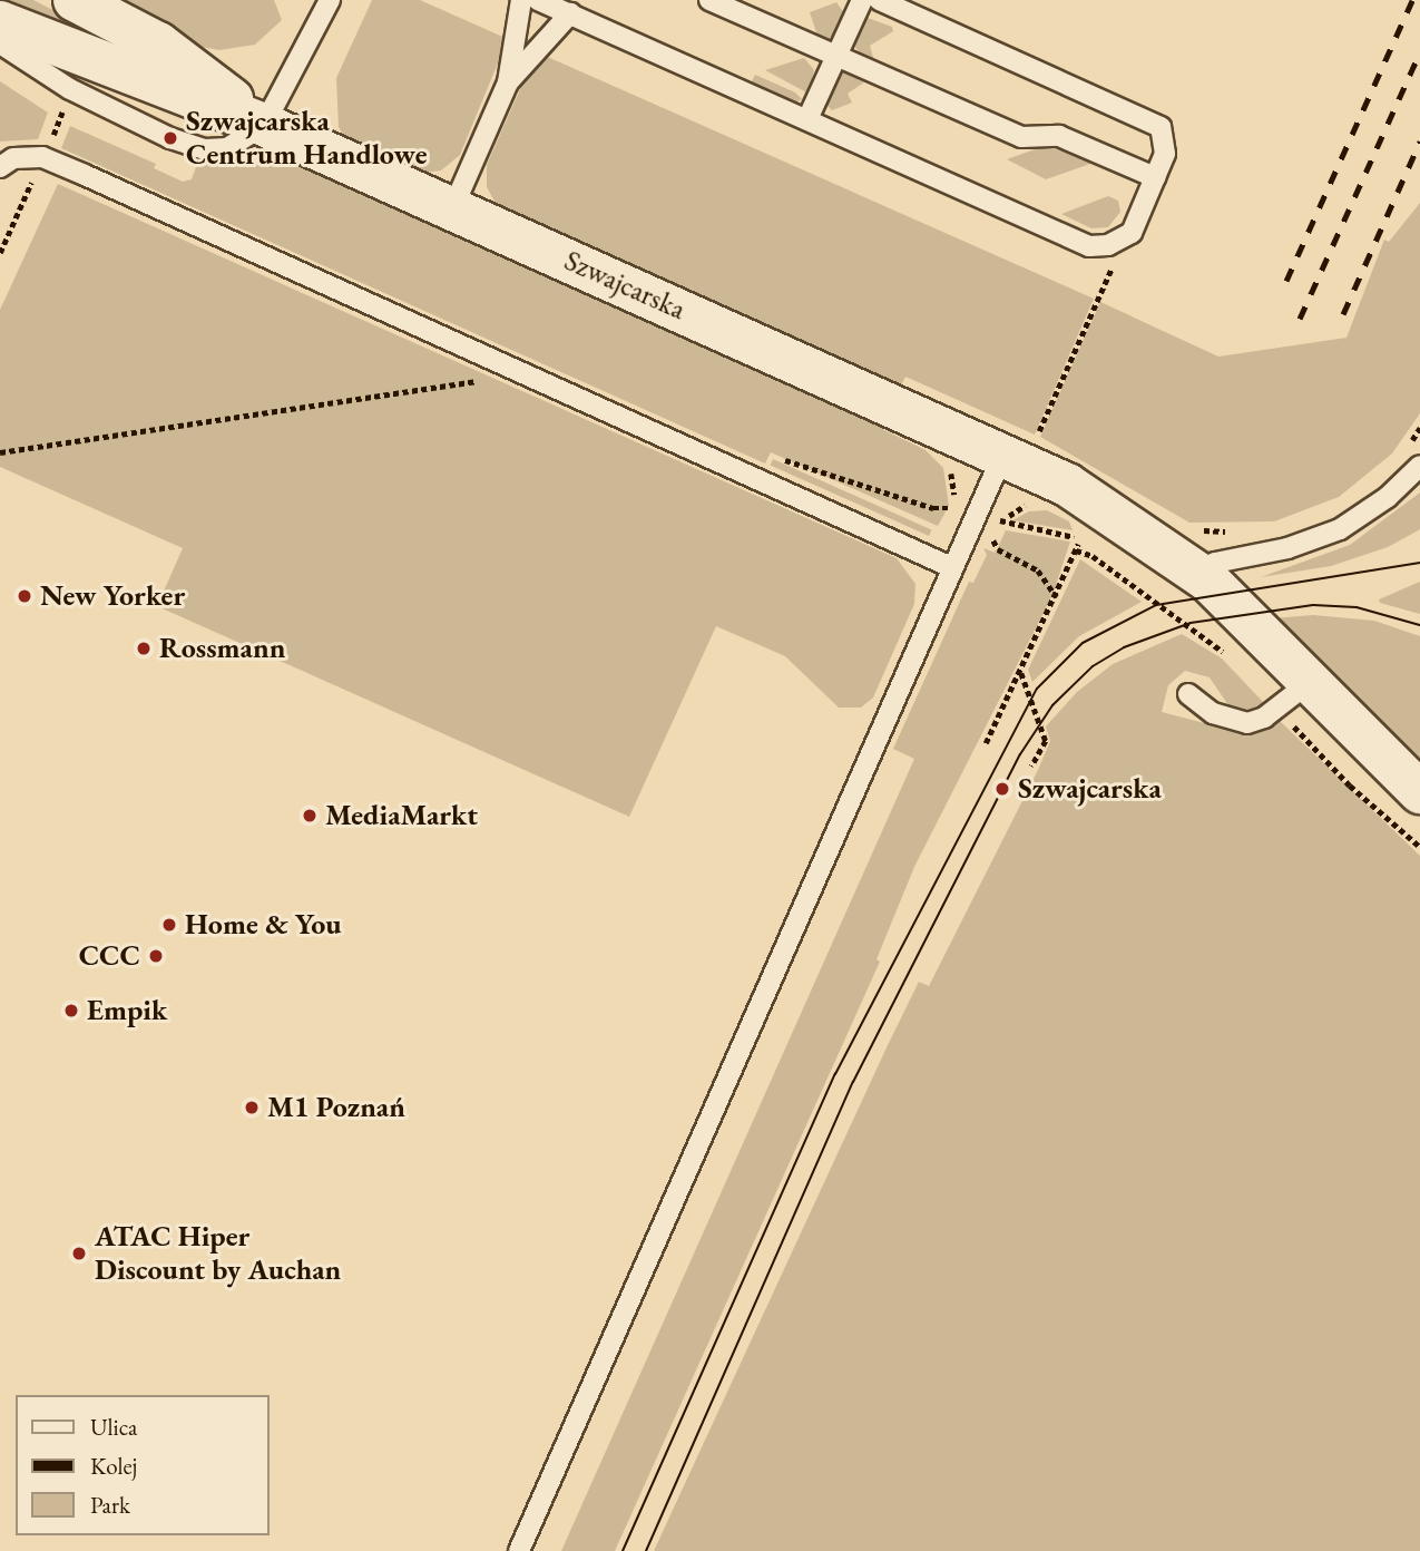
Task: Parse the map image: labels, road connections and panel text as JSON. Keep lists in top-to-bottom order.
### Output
{
  "streets": {
    "street": ["Szwajcarska"]
  },
  "places": [
    "Szwajcarska Centrum Handlowe",
    "New Yorker",
    "Rossmann",
    "Szwajcarska",
    "MediaMarkt",
    "Home & You",
    "CCC",
    "Empik",
    "M1 Poznań",
    "ATAC Hiper Discount by Auchan"
  ],
  "legend": ["Ulica", "Kolej", "Park"]
}
